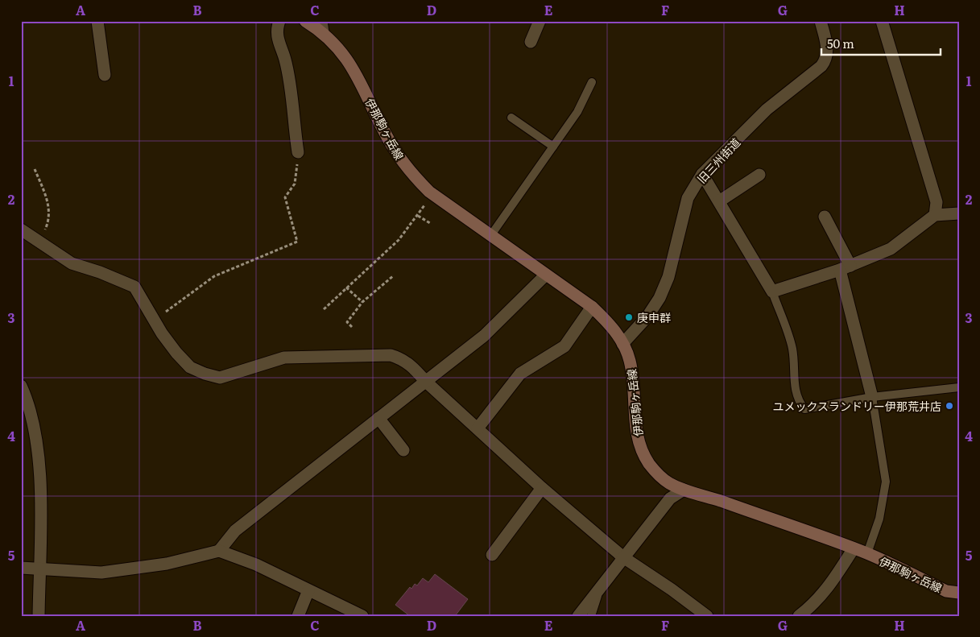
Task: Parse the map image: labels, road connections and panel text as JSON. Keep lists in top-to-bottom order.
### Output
{
  "streets": {
    "main road": ["伊那駒ヶ岳線"],
    "street": ["旧三州街道"]
  },
  "crossings": [
    ["伊那駒ヶ岳線", "旧三州街道"]
  ],
  "places": ["庚申群", "ユメックスランドリー伊那荒井店"],
  "scale_bar": "50 m",
  "grid": {
    "columns": [
      "A",
      "B",
      "C",
      "D",
      "E",
      "F",
      "G",
      "H"
    ],
    "rows": [
      "1",
      "2",
      "3",
      "4",
      "5"
    ]
  }
}
